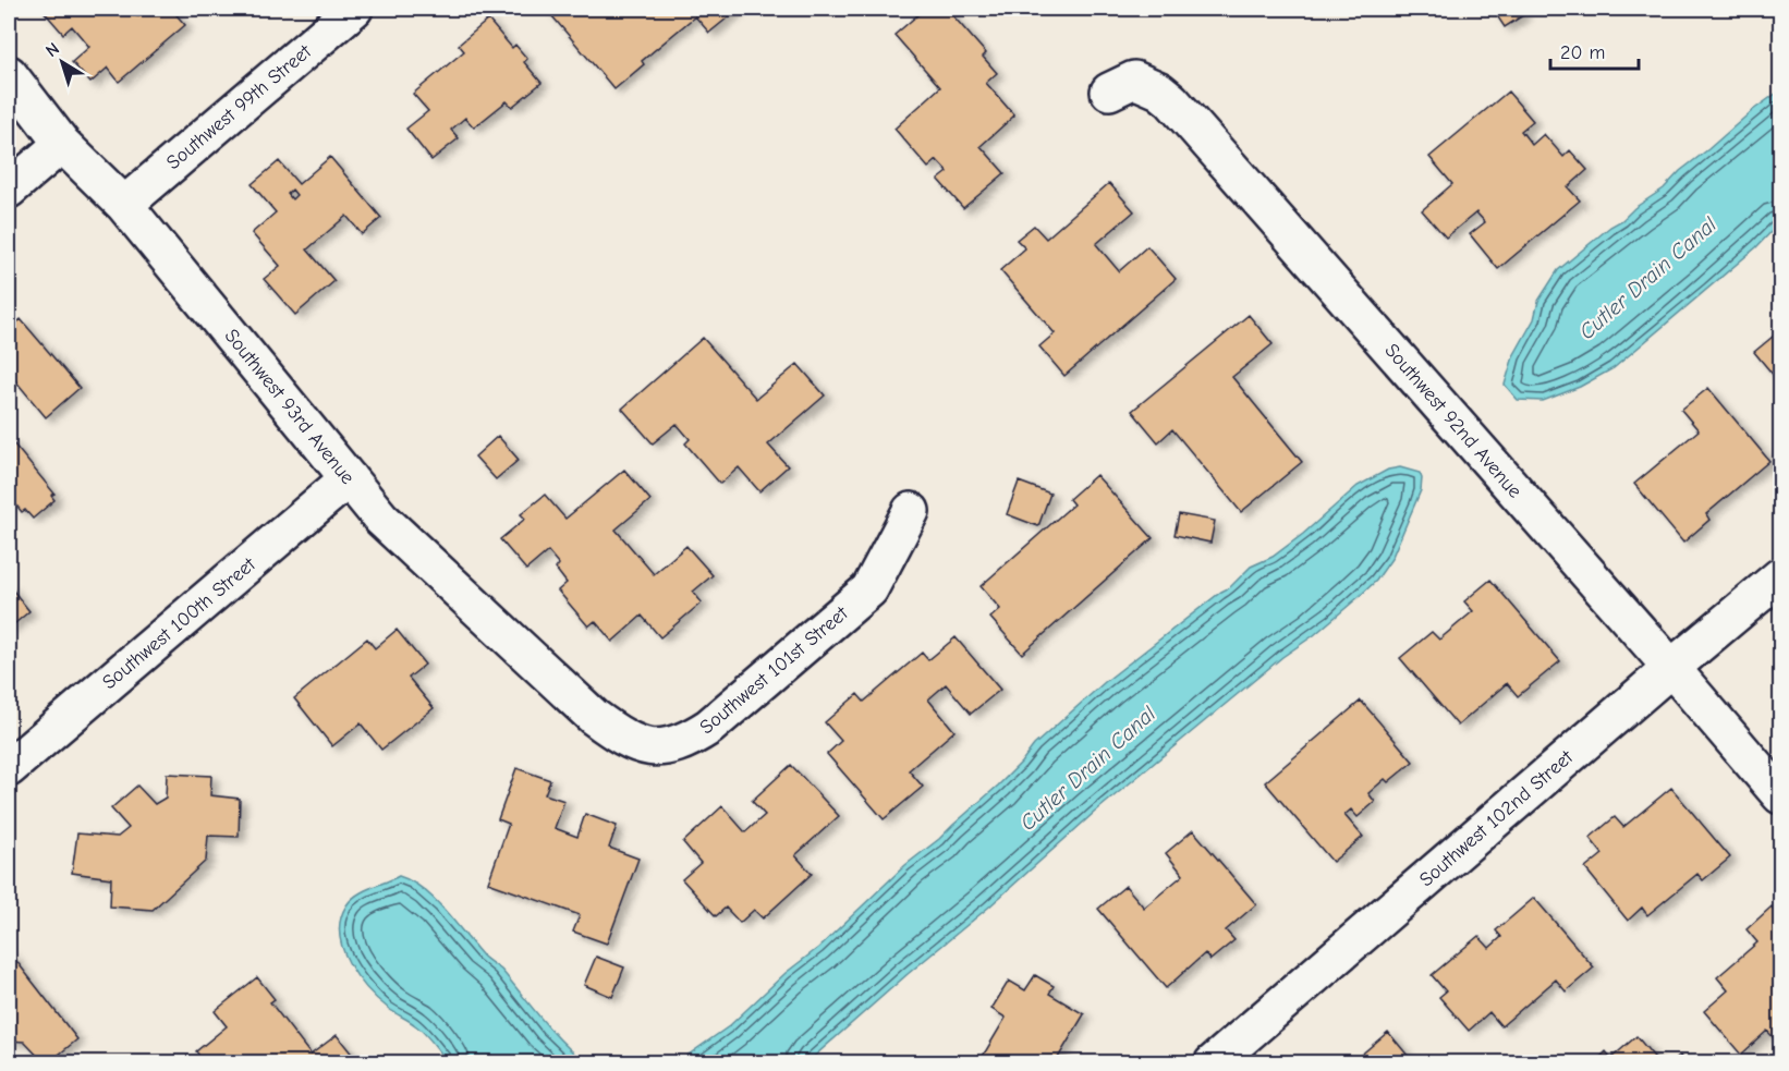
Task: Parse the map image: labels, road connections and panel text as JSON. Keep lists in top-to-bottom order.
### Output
{
  "streets": {
    "street": [
      "Southwest 99th Street",
      "Southwest 93rd Avenue",
      "Southwest 92nd Avenue",
      "Southwest 100th Street",
      "Southwest 101st Street",
      "Southwest 102nd Street"
    ]
  },
  "crossings": [
    ["Southwest 99th Street", "Southwest 93rd Avenue"],
    ["Southwest 93rd Avenue", "Southwest 100th Street"],
    ["Southwest 93rd Avenue", "Southwest 101st Street"],
    ["Southwest 92nd Avenue", "Southwest 102nd Street"]
  ],
  "water": ["Cutler Drain Canal"],
  "scale_bar": "20 m",
  "north": "top left"
}
